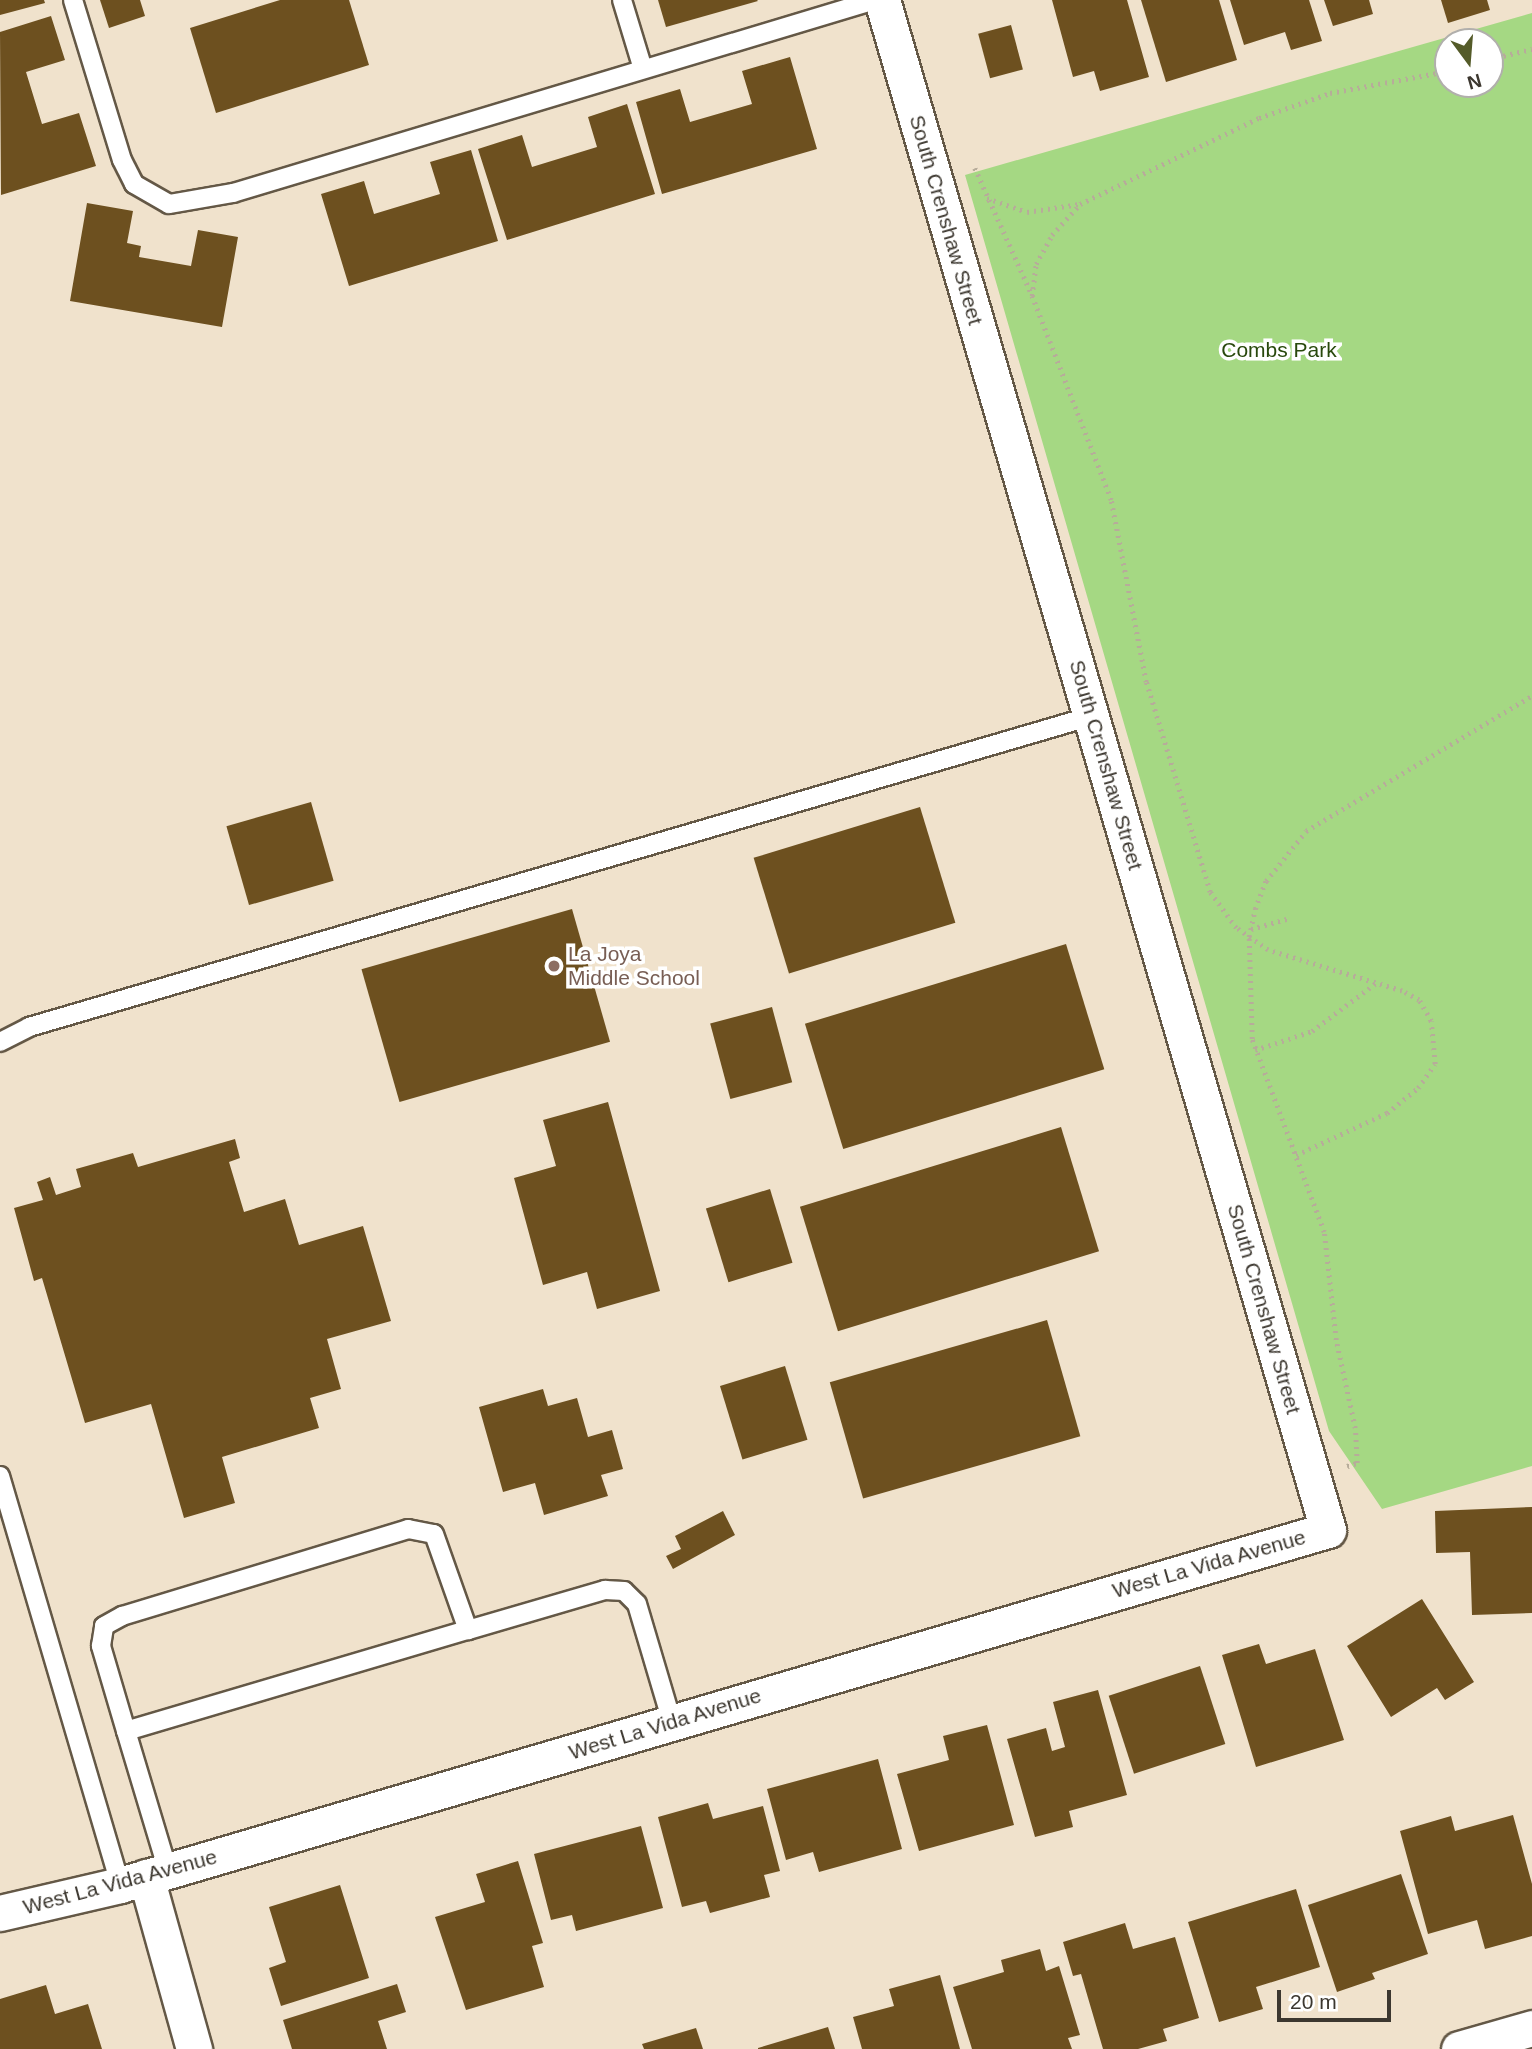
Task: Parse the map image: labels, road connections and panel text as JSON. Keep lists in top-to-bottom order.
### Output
{
  "streets": {
    "street": ["South Crenshaw Street", "West La Vida Avenue"]
  },
  "crossings": [
    ["South Crenshaw Street", "West La Vida Avenue"]
  ],
  "parks": ["Combs Park"],
  "places": ["La Joya Middle School"],
  "scale_bar": "20 m",
  "north": "bottom"
}
